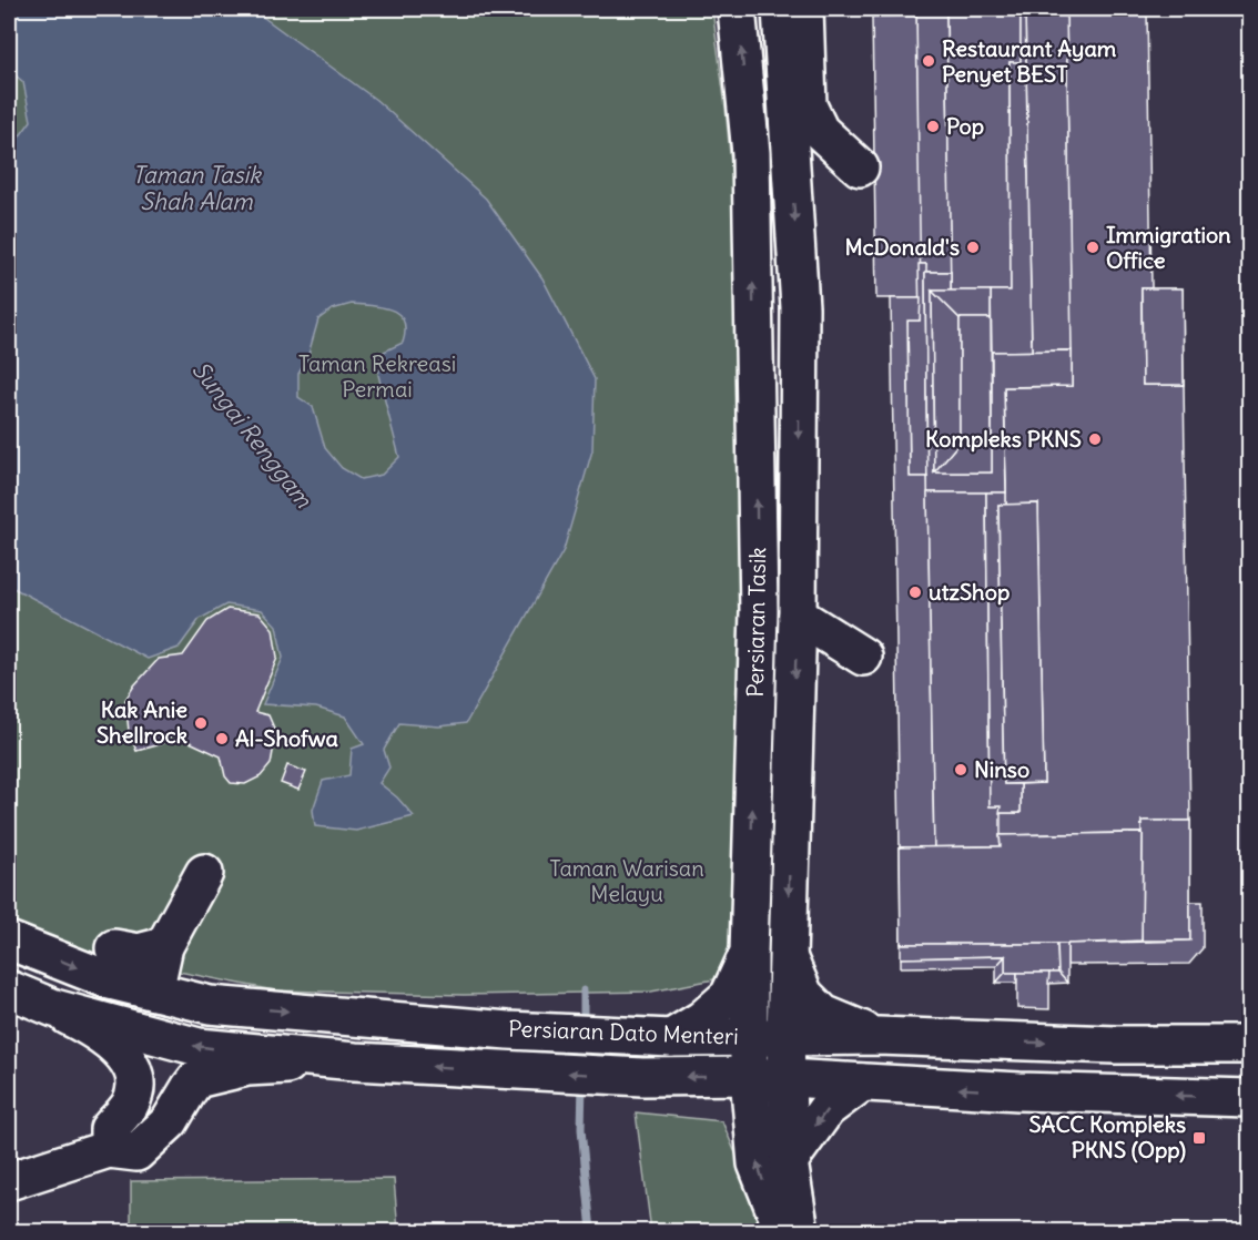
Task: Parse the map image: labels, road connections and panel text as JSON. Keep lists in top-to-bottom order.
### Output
{
  "streets": {
    "main road": ["Persiaran Tasik", "Persiaran Dato Menteri"]
  },
  "crossings": [
    ["Persiaran Tasik", "Persiaran Dato Menteri"]
  ],
  "water": ["Taman Tasik Shah Alam", "Sungai Renggam"],
  "parks": ["Taman Rekreasi Permai", "Taman Warisan Melayu"],
  "places": {
    "other": [
      "Restaurant Ayam Penyet BEST",
      "Pop",
      "McDonald's",
      "Immigration Office",
      "Kompleks PKNS",
      "utzShop",
      "Kak Anie Shellrock",
      "Al-Shofwa",
      "Ninso"
    ],
    "transit": ["SACC Kompleks PKNS (Opp)"]
  }
}
